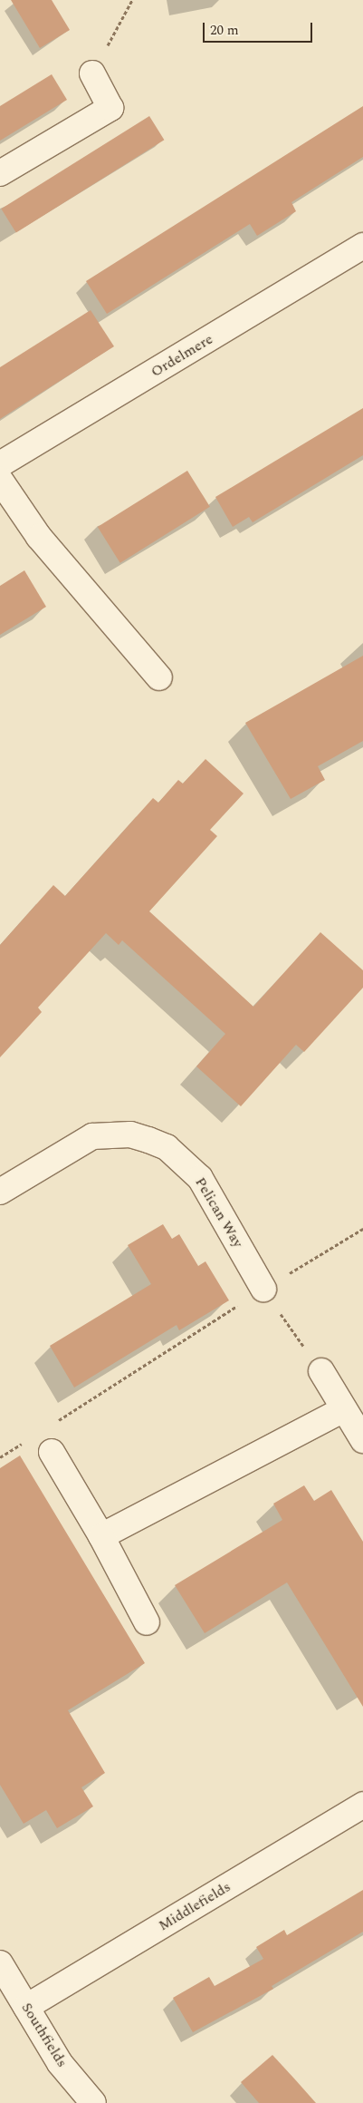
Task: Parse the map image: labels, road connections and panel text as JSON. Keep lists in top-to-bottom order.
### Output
{
  "streets": {
    "street": [
      "Ordelmere",
      "Pelican Way",
      "Middlefields",
      "Southfields"
    ]
  },
  "crossings": [
    ["Middlefields", "Southfields"]
  ],
  "scale_bar": "20 m"
}
